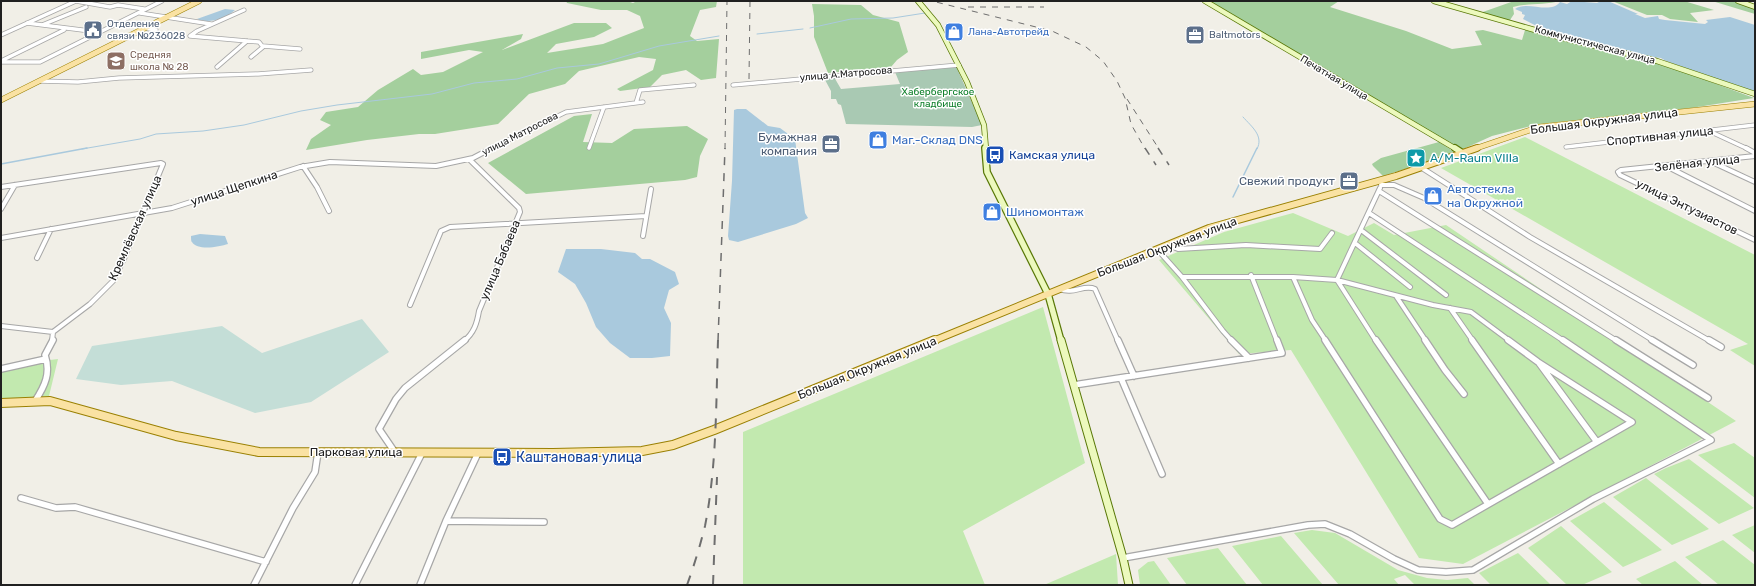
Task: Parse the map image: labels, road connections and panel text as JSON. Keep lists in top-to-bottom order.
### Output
{
  "streets": {
    "main road": ["Большая Окружная улица", "Парковая улица"],
    "street": [
      "Коммунистическая улица",
      "улица А.Матросова",
      "Печатная улица",
      "улица Матросова",
      "Спортивная улица",
      "Зелёная улица",
      "улица Щепкина",
      "улица Энтузиастов",
      "Кремлёвская улица",
      "улица Бабаева"
    ]
  },
  "crossings": [
    ["Печатная улица", "Большая Окружная улица"],
    ["Большая Окружная улица", "Парковая улица"],
    ["улица Матросова", "улица Щепкина"],
    ["улица Матросова", "улица Бабаева"],
    ["Зелёная улица", "улица Энтузиастов"],
    ["улица Щепкина", "Кремлёвская улица"],
    ["улица Щепкина", "улица Бабаева"],
    ["улица Бабаева", "Парковая улица"]
  ],
  "parks": ["Хабербергское кладбище"],
  "places": {
    "public building": ["Отделение связи №236028"],
    "shop": [
      "Лана-Автотрейд",
      "Маг.-Склад DNS",
      "Автостекла на Окружной",
      "Шиномонтаж"
    ],
    "office": ["Baltmotors", "Бумажная компания", "Свежий продукт"],
    "school or university": ["Средняя школа № 28"],
    "bus stop": ["Камская улица", "Каштановая улица"],
    "place": ["A/M-Raum VIIIa"]
  }
}
